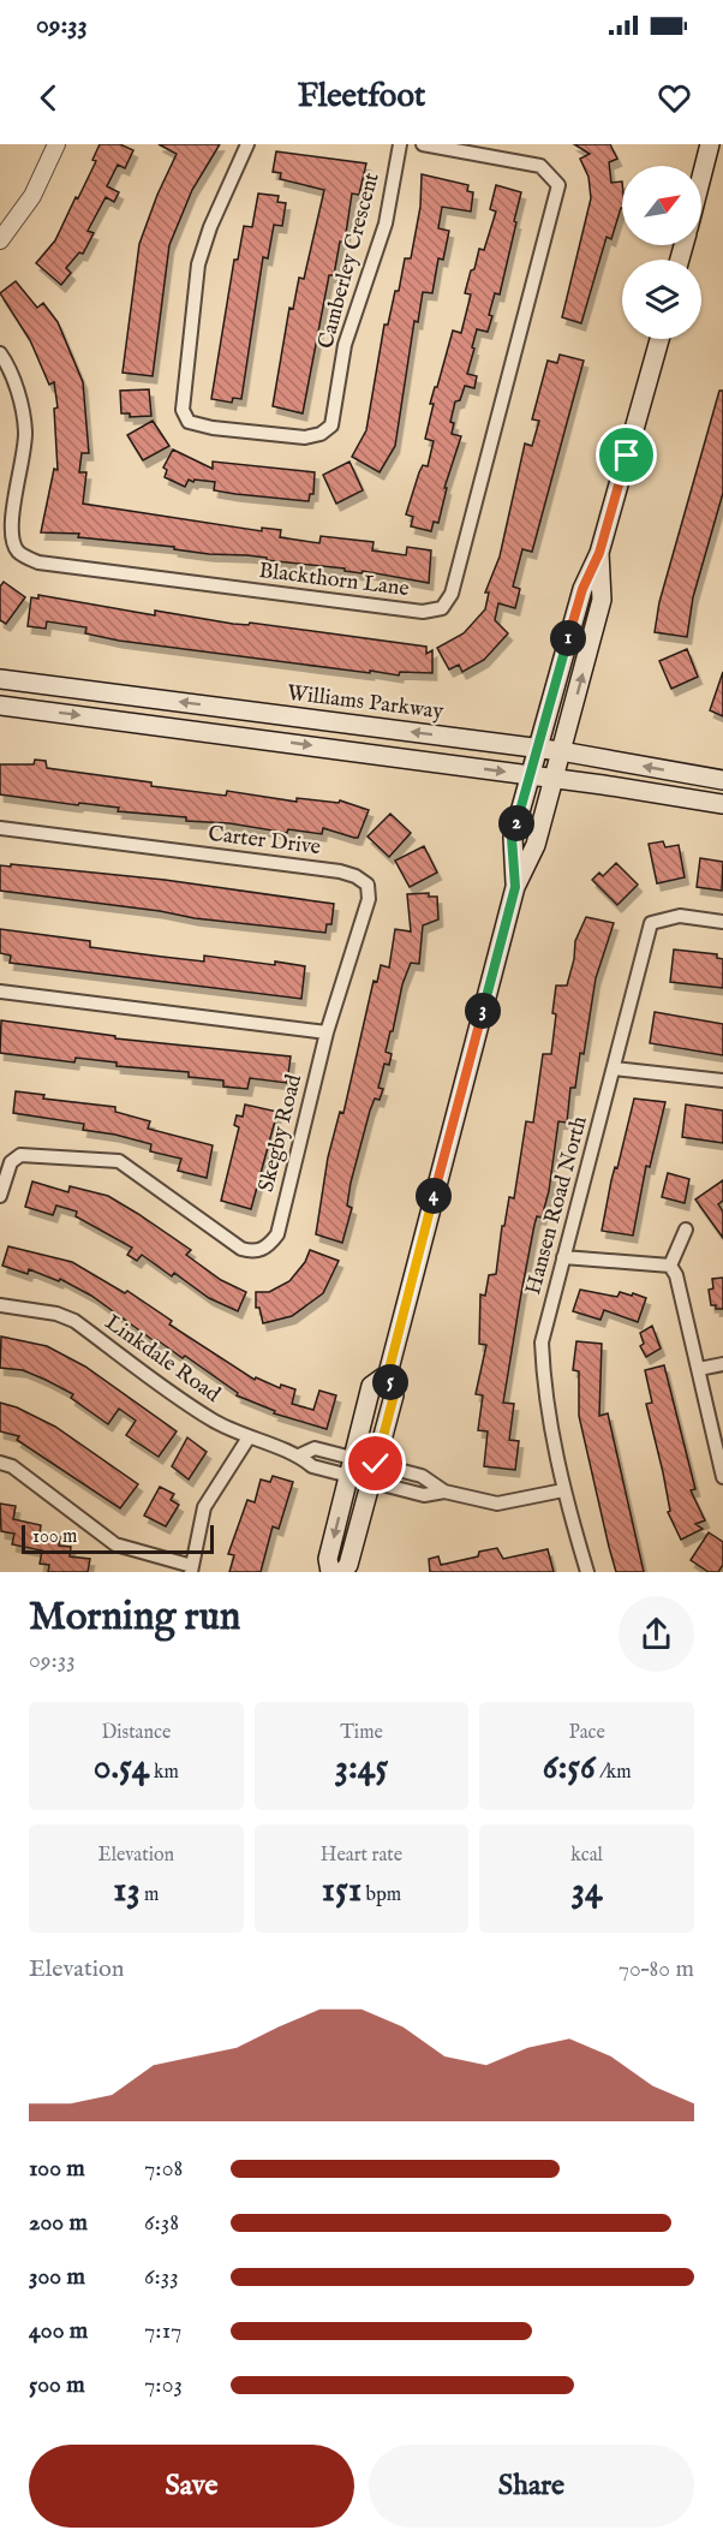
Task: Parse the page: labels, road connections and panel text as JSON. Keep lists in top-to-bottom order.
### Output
{
  "streets": {
    "main road": ["Williams Parkway"],
    "street": [
      "Camberley Crescent",
      "Blackthorn Lane",
      "Carter Drive",
      "Skegby Road",
      "Hansen Road North",
      "Linkdale Road"
    ]
  },
  "crossings": [
    ["Carter Drive", "Skegby Road"]
  ],
  "scale_bar": "100 m",
  "north": "top right",
  "page": {
    "status": "09:33",
    "header": "Fleetfoot",
    "pins": [
      "1",
      "2",
      "3",
      "4",
      "5"
    ],
    "scale": "100 m",
    "heading": ["Morning run", "09:33"],
    "stats": [
      ["Distance", "0.54 km"],
      ["Time", "3:45"],
      ["Pace", "6:56 /km"],
      ["Elevation", "13 m"],
      ["Heart rate", "151 bpm"],
      ["kcal", "34"]
    ],
    "chart": ["Elevation", "70–80 m"],
    "list": [
      {
        "name": "100 m",
        "note": "7:08"
      },
      {
        "name": "200 m",
        "note": "6:38"
      },
      {
        "name": "300 m",
        "note": "6:33"
      },
      {
        "name": "400 m",
        "note": "7:17"
      },
      {
        "name": "500 m",
        "note": "7:03"
      }
    ],
    "buttons": ["Save", "Share"]
  }
}
